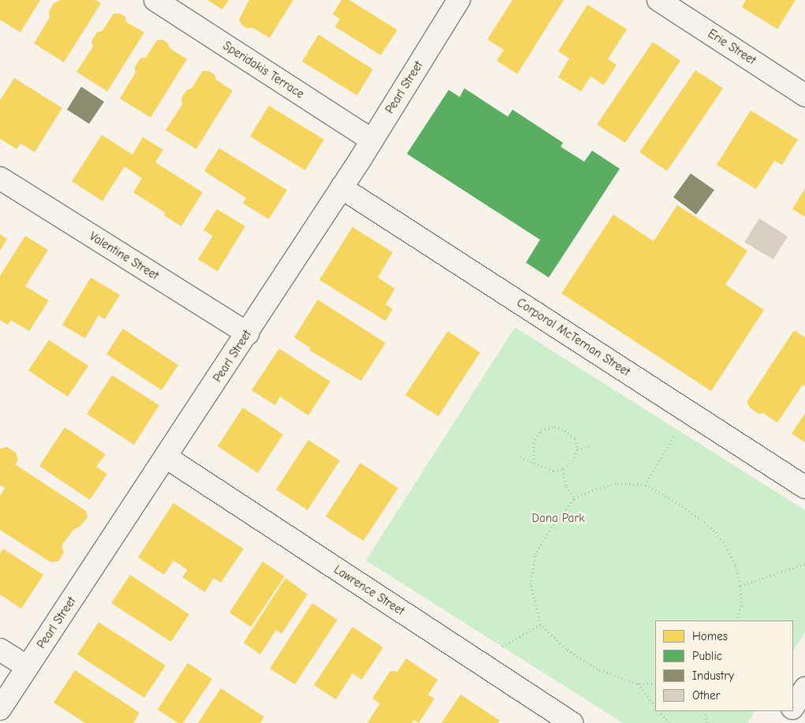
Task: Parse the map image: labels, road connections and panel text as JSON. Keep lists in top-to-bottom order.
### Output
{
  "streets": {
    "street": [
      "Erie Street",
      "Speridakis Terrace",
      "Pearl Street",
      "Valentine Street",
      "Corporal McTernan Street",
      "Lawrence Street"
    ]
  },
  "crossings": [
    ["Speridakis Terrace", "Pearl Street"],
    ["Pearl Street", "Valentine Street"],
    ["Pearl Street", "Corporal McTernan Street"],
    ["Pearl Street", "Lawrence Street"]
  ],
  "parks": ["Dana Park"],
  "legend": [
    "Homes",
    "Public",
    "Industry",
    "Other"
  ]
}
